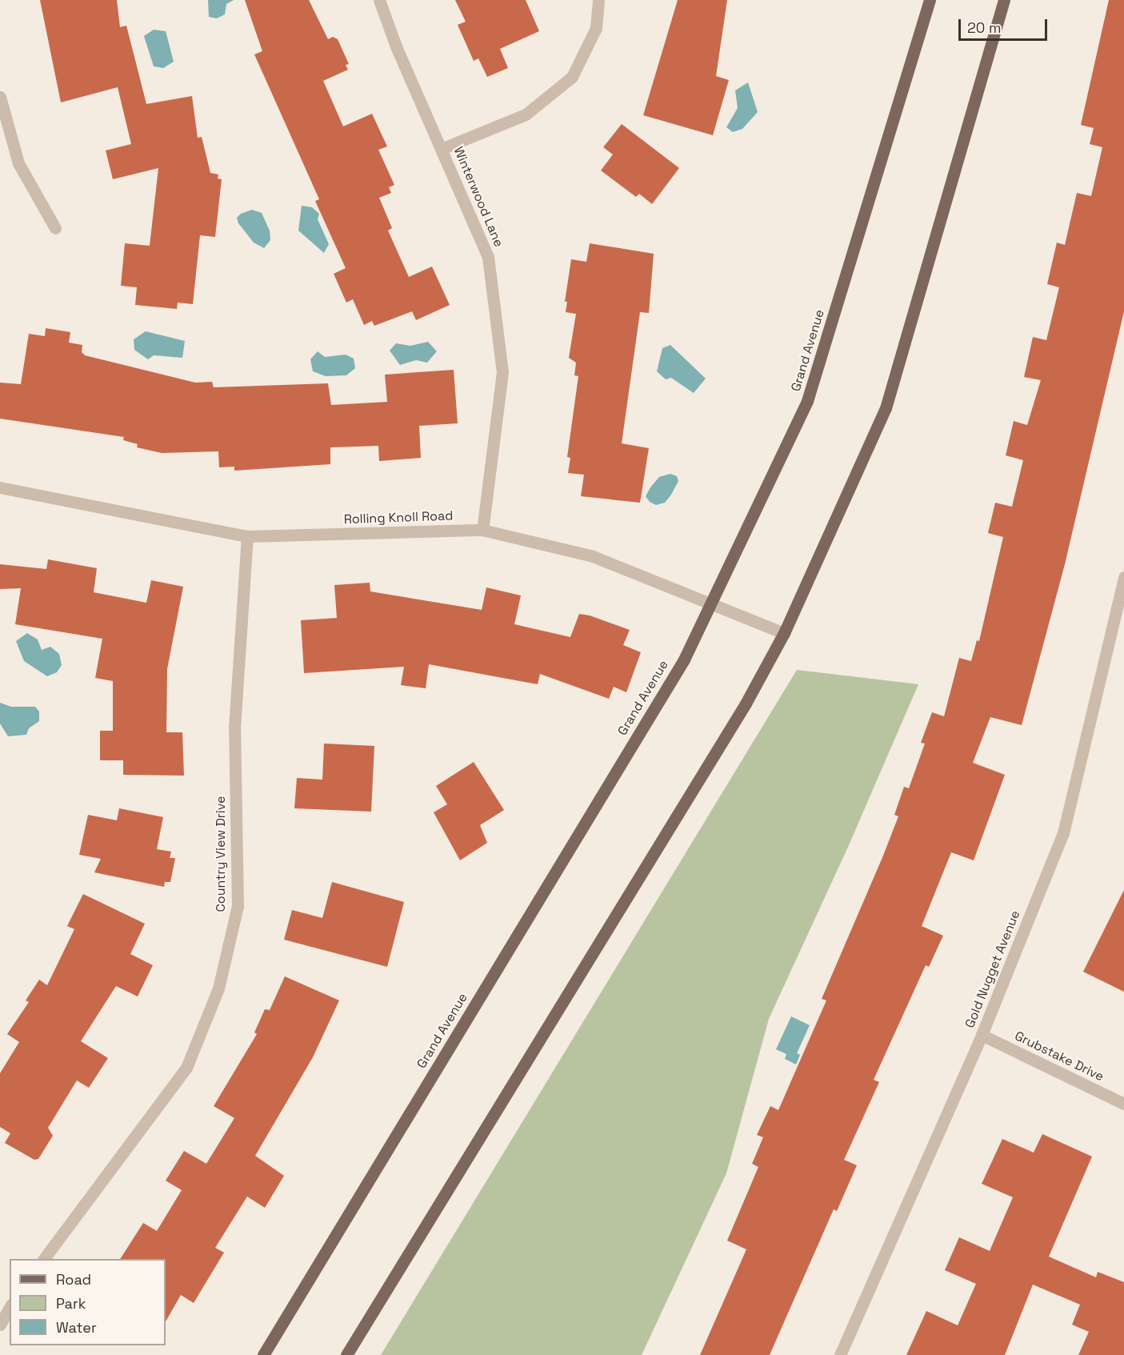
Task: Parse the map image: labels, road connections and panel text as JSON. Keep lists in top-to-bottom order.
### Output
{
  "streets": {
    "main road": ["Grand Avenue"],
    "street": [
      "Winterwood Lane",
      "Rolling Knoll Road",
      "Country View Drive",
      "Gold Nugget Avenue",
      "Grubstake Drive"
    ]
  },
  "crossings": [
    ["Winterwood Lane", "Rolling Knoll Road"],
    ["Grand Avenue", "Rolling Knoll Road"],
    ["Rolling Knoll Road", "Country View Drive"],
    ["Gold Nugget Avenue", "Grubstake Drive"]
  ],
  "legend": ["Road", "Park", "Water"],
  "scale_bar": "20 m"
}
